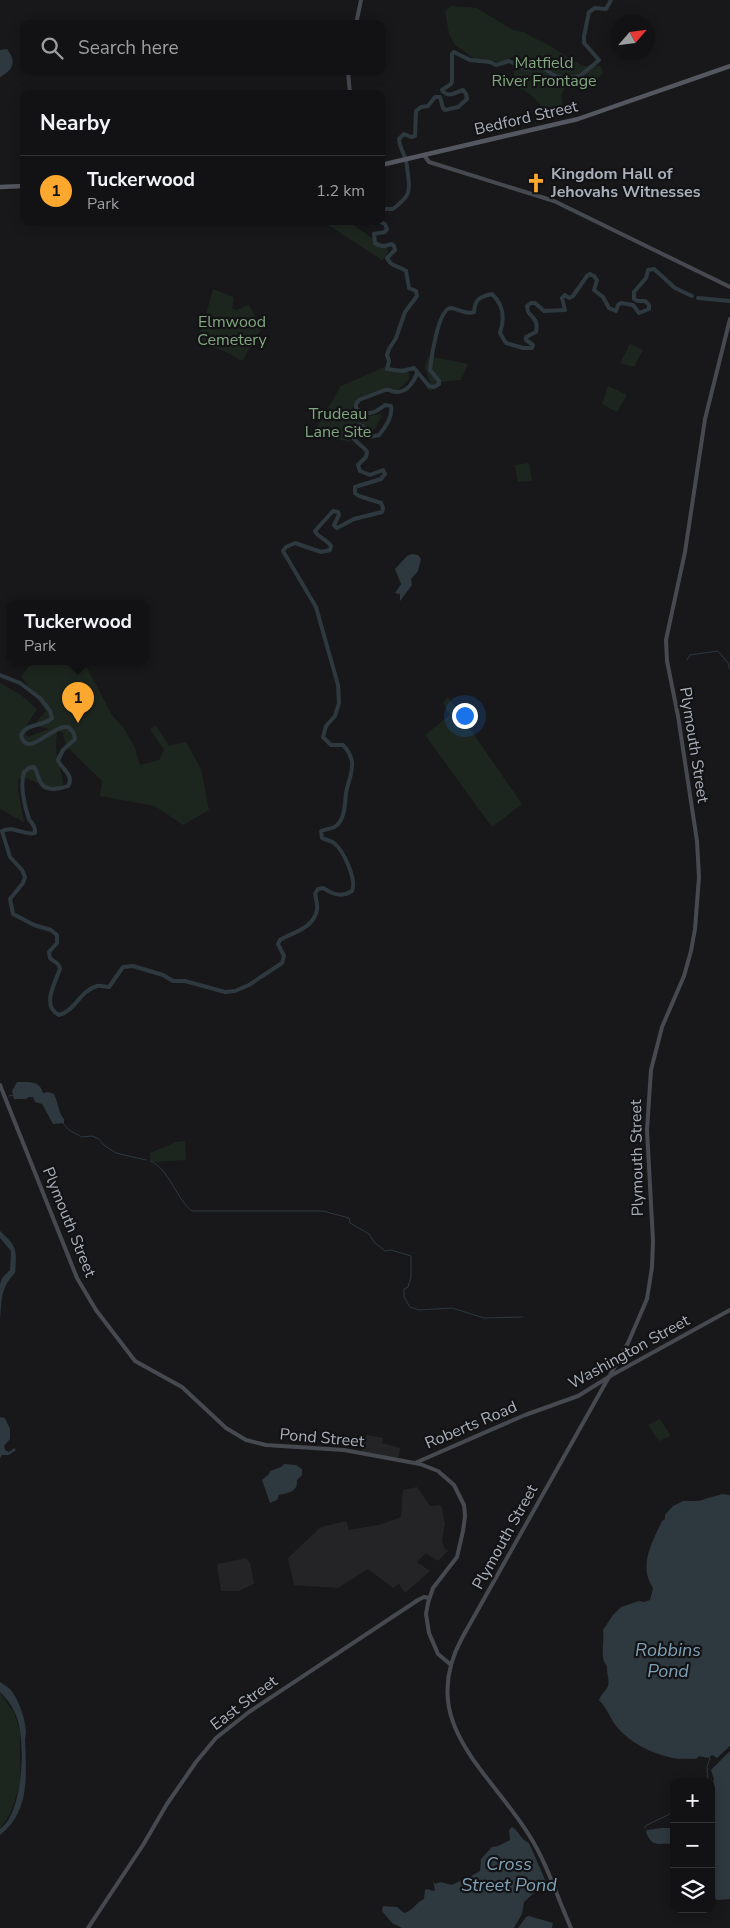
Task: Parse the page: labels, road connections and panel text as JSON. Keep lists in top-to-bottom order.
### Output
{
  "streets": {
    "main road": [
      "Bedford Street",
      "Plymouth Street",
      "Washington Street",
      "Roberts Road",
      "Pond Street",
      "East Street"
    ]
  },
  "crossings": [
    ["Plymouth Street", "Washington Street"],
    ["Plymouth Street", "Pond Street"],
    ["Washington Street", "Roberts Road"],
    ["Roberts Road", "Pond Street"],
    ["Pond Street", "East Street"]
  ],
  "water": ["Robbins Pond", "Cross Street Pond"],
  "parks": ["Matfield River Frontage", "Elmwood Cemetery", "Trudeau Lane Site"],
  "places": {
    "church": ["Kingdom Hall of Jehovahs Witnesses"]
  },
  "north": "top right",
  "page": {
    "search": "Search here",
    "heading": "Nearby",
    "list": [
      {
        "mark": "1",
        "name": "Tuckerwood",
        "note": "Park",
        "value": "1.2 km"
      }
    ],
    "popup": ["Tuckerwood", "Park"],
    "pins": "1",
    "map_buttons": ["+", "−"]
  }
}
